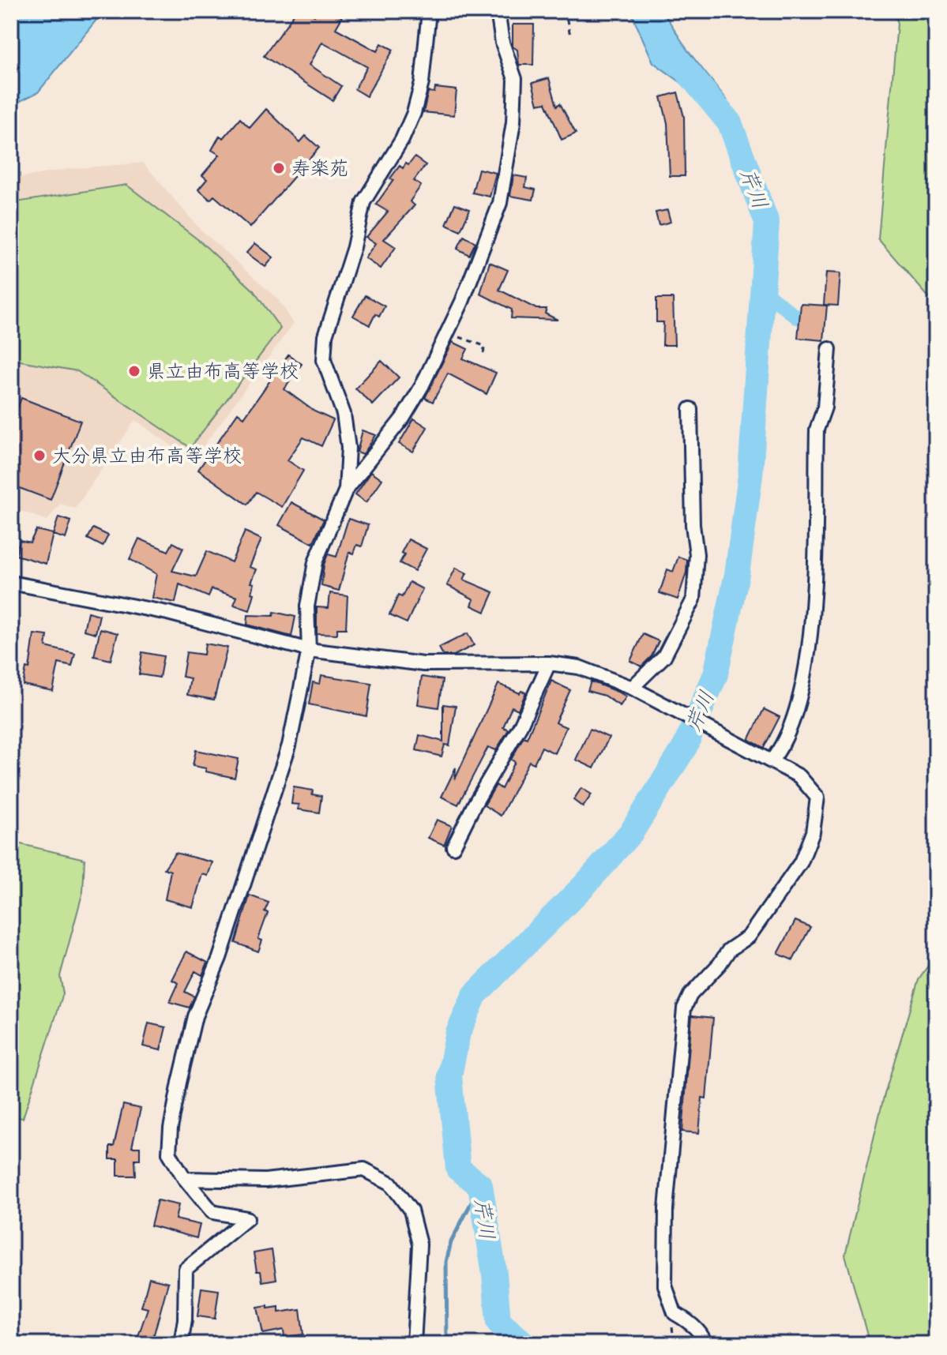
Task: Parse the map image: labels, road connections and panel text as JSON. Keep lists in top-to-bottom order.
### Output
{
  "water": ["芹川"],
  "places": ["寿楽苑", "県立由布高等学校", "大分県立由布高等学校"]
}
